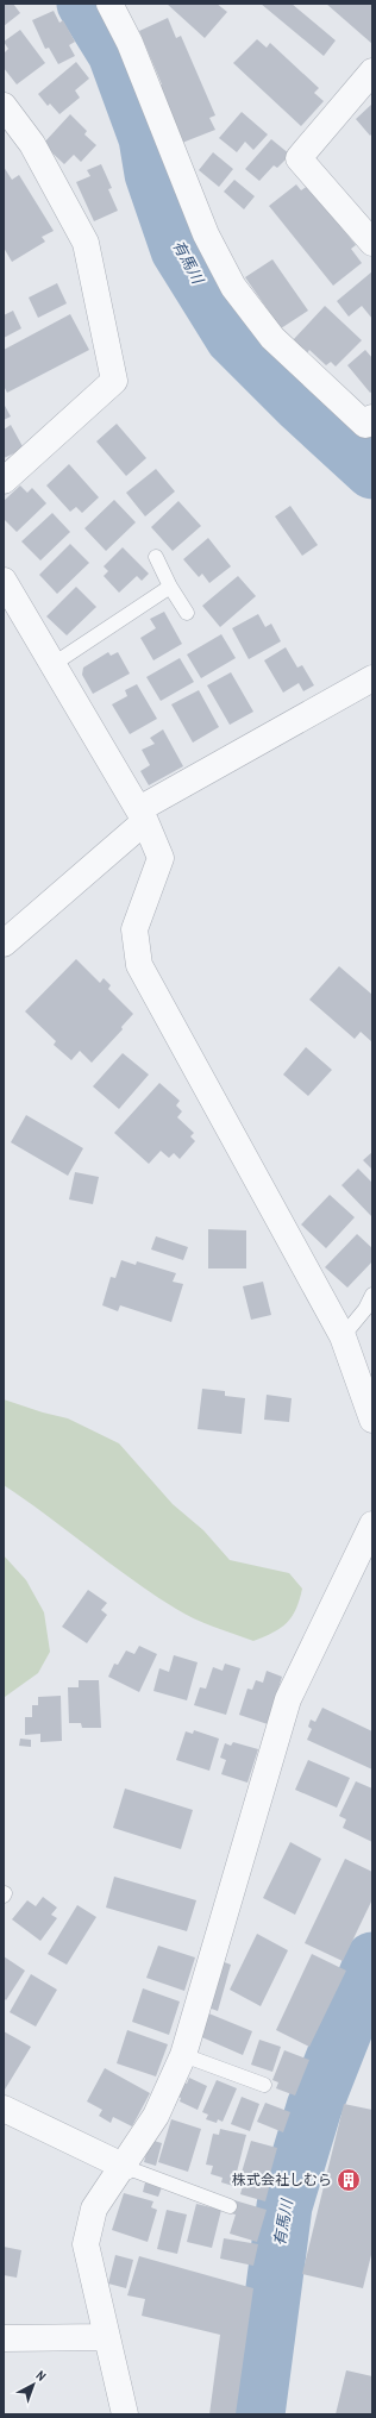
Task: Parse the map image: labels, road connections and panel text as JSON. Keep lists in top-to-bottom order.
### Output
{
  "water": ["有馬川"],
  "places": {
    "building": ["株式会社しむら"]
  },
  "north": "top right"
}
